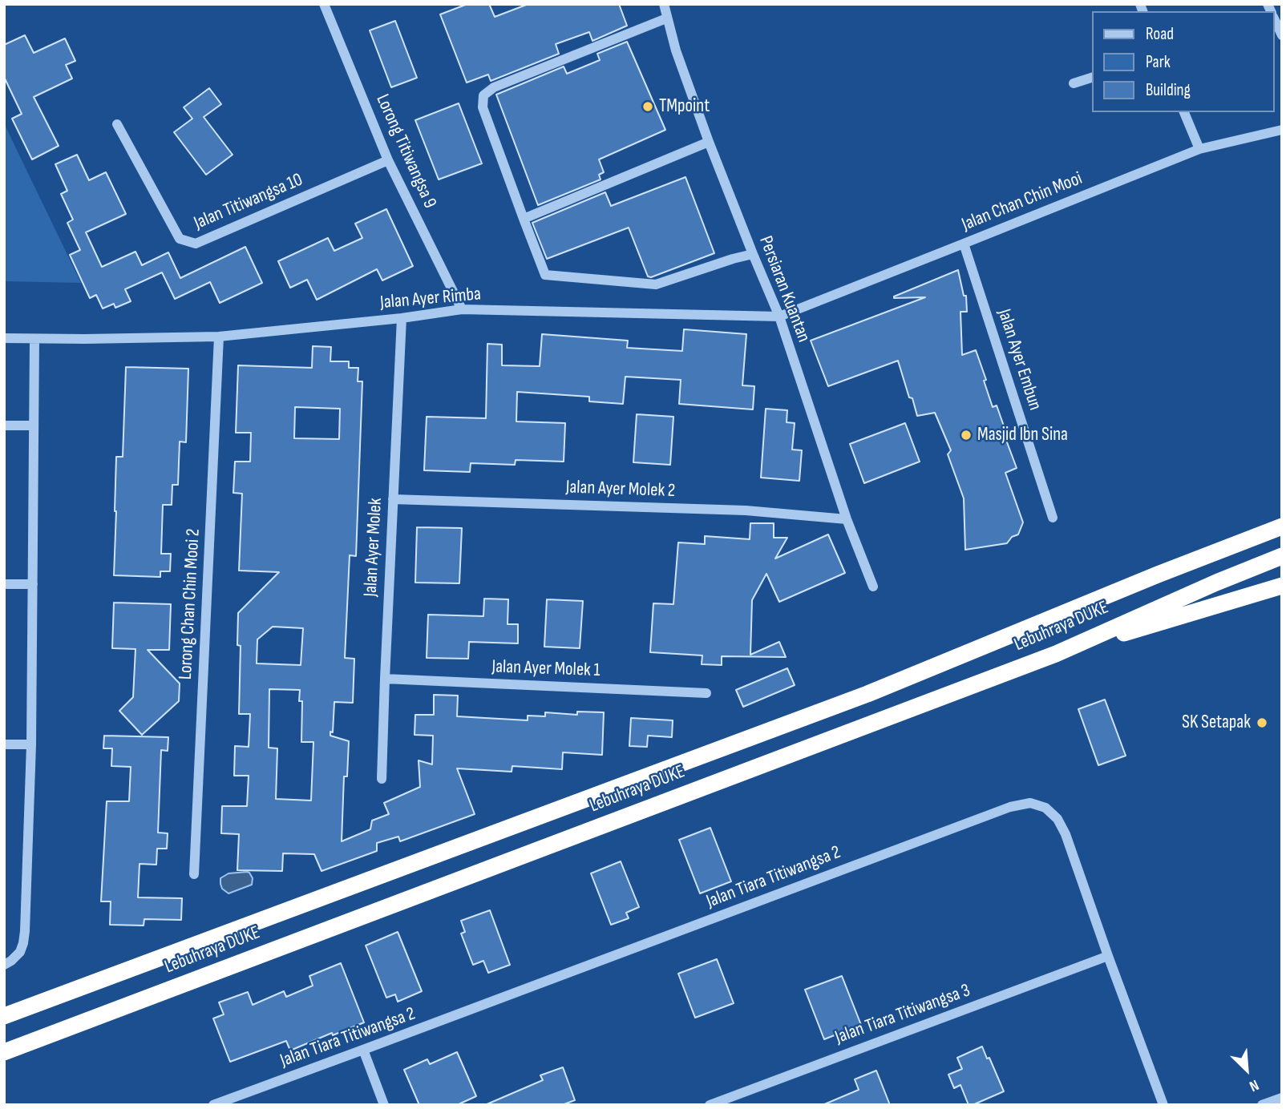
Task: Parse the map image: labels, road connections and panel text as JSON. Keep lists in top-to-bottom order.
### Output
{
  "streets": {
    "highway": ["Lebuhraya DUKE"],
    "street": [
      "Lorong Titiwangsa 9",
      "Jalan Titiwangsa 10",
      "Jalan Chan Chin Mooi",
      "Persiaran Kuantan",
      "Jalan Ayer Rimba",
      "Jalan Ayer Embun",
      "Jalan Ayer Molek 2",
      "Jalan Ayer Molek",
      "Lorong Chan Chin Mooi 2",
      "Jalan Ayer Molek 1",
      "Jalan Tiara Titiwangsa 2",
      "Jalan Tiara Titiwangsa 3"
    ]
  },
  "crossings": [
    ["Lorong Titiwangsa 9", "Jalan Titiwangsa 10"],
    ["Lorong Titiwangsa 9", "Jalan Ayer Rimba"],
    ["Jalan Chan Chin Mooi", "Persiaran Kuantan"],
    ["Jalan Chan Chin Mooi", "Jalan Ayer Rimba"],
    ["Jalan Chan Chin Mooi", "Jalan Ayer Embun"],
    ["Persiaran Kuantan", "Jalan Ayer Rimba"],
    ["Persiaran Kuantan", "Jalan Ayer Molek 2"],
    ["Jalan Ayer Rimba", "Jalan Ayer Molek"],
    ["Jalan Ayer Rimba", "Lorong Chan Chin Mooi 2"],
    ["Jalan Ayer Molek 2", "Jalan Ayer Molek"],
    ["Jalan Ayer Molek", "Jalan Ayer Molek 1"],
    ["Jalan Tiara Titiwangsa 2", "Jalan Tiara Titiwangsa 3"]
  ],
  "places": ["TMpoint", "Masjid Ibn Sina", "SK Setapak"],
  "legend": ["Road", "Park", "Building"],
  "north": "bottom right"
}
